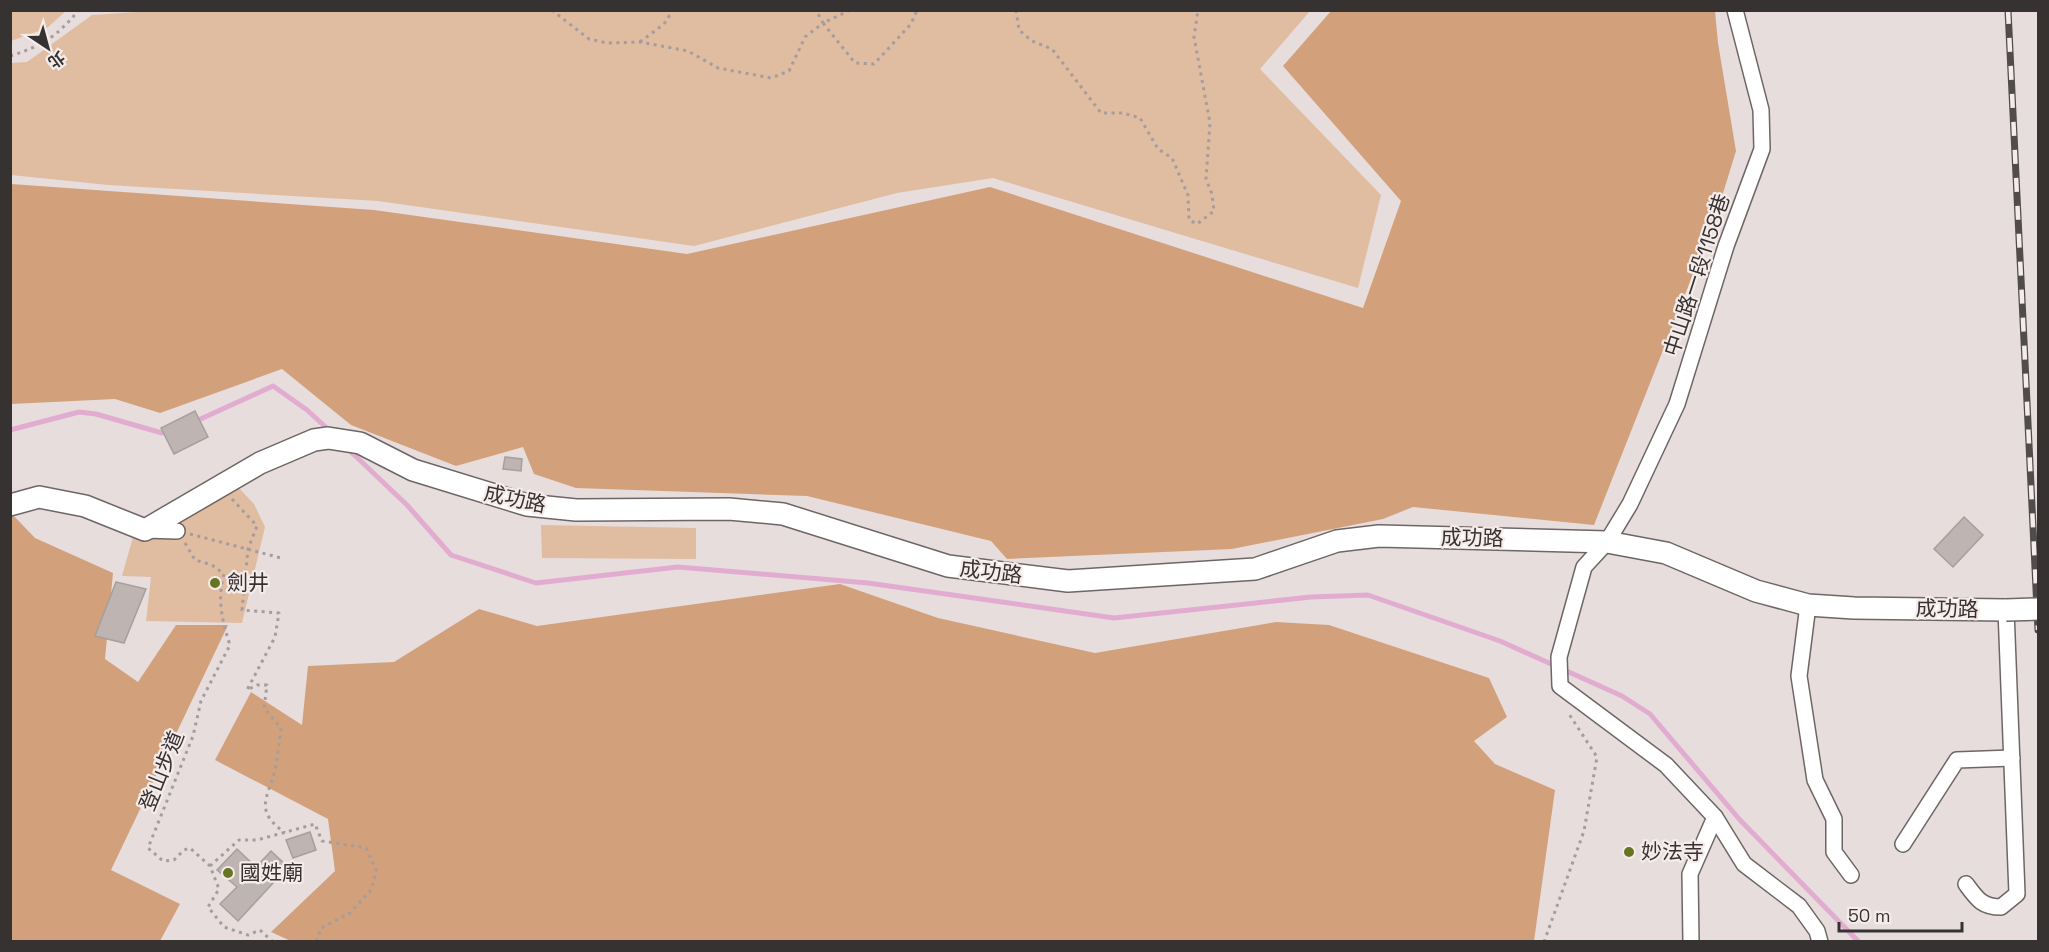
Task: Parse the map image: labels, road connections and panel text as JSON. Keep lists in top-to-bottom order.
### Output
{
  "streets": {
    "street": ["中山路一段1158巷", "成功路"],
    "path": ["登山步道"]
  },
  "crossings": [
    ["中山路一段1158巷", "成功路"]
  ],
  "places": ["劍井", "妙法寺", "國姓廟"],
  "scale_bar": "50 m",
  "north": "bottom right"
}
